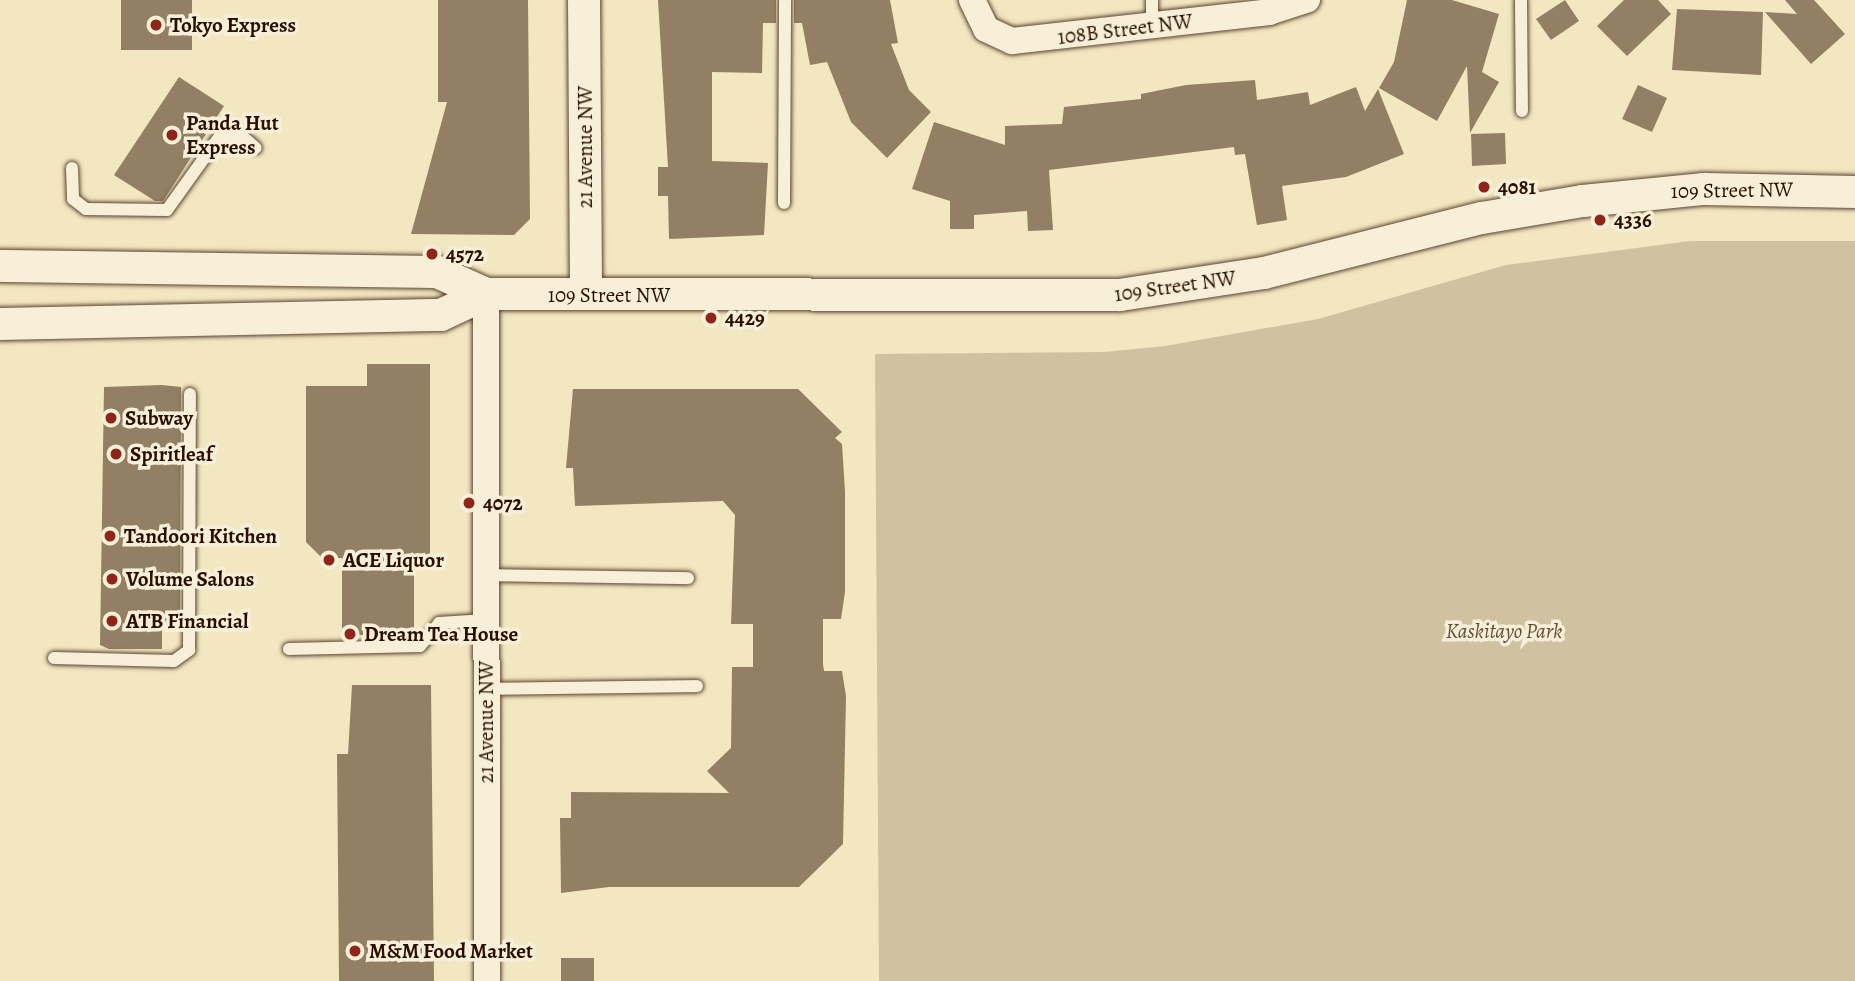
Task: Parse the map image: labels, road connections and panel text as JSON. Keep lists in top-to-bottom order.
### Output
{
  "streets": {
    "street": ["108B Street NW", "21 Avenue NW", "109 Street NW"]
  },
  "crossings": [
    ["21 Avenue NW", "109 Street NW"]
  ],
  "parks": ["Kaskitayo Park"],
  "places": [
    "Tokyo Express",
    "Panda Hut Express",
    "4081",
    "4336",
    "4572",
    "4429",
    "Subway",
    "Spiritleaf",
    "4072",
    "Tandoori Kitchen",
    "ACE Liquor",
    "Volume Salons",
    "ATB Financial",
    "Dream Tea House",
    "M&M Food Market"
  ]
}
